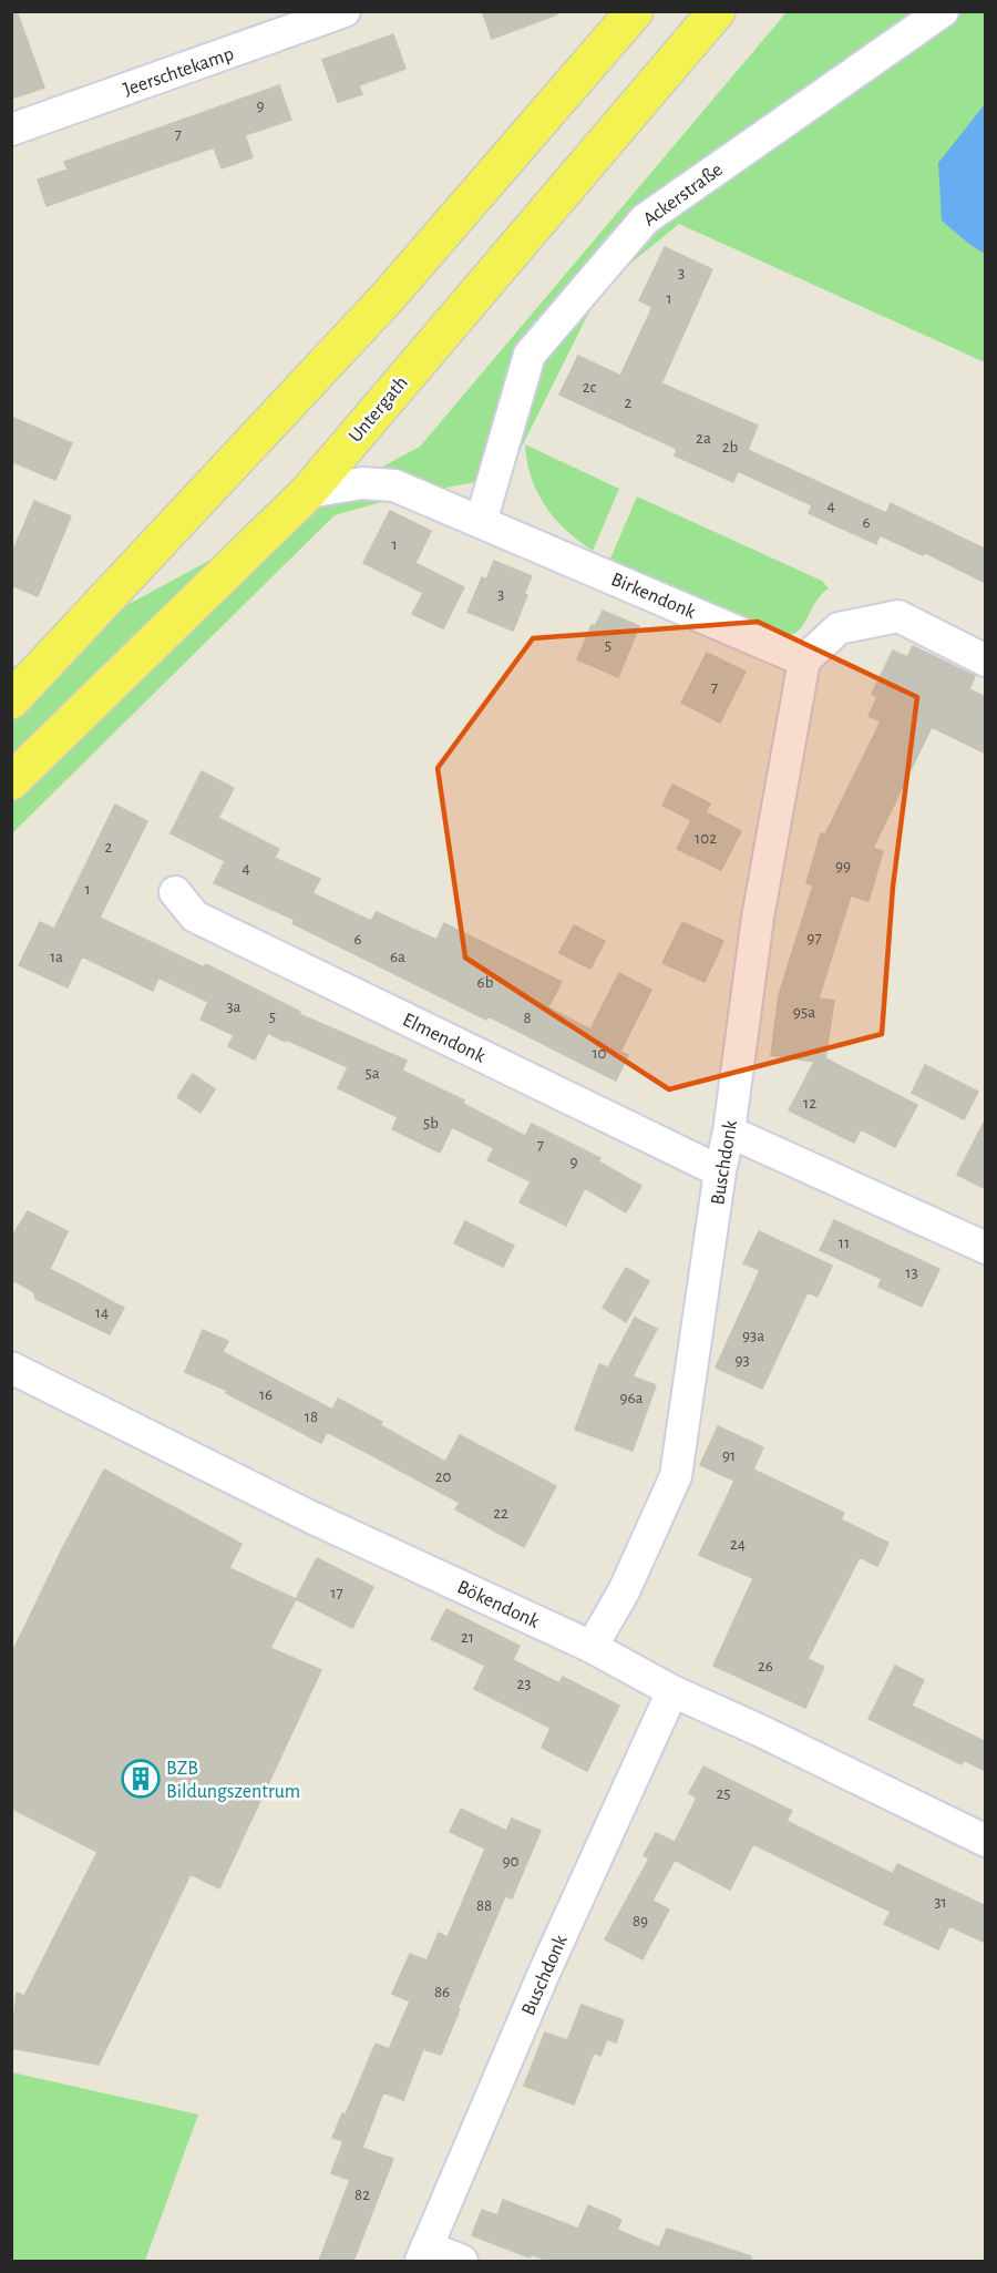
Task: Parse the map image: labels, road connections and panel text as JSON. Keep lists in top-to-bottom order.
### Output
{
  "streets": {
    "main road": ["Untergath"],
    "street": [
      "Jeerschtekamp",
      "Ackerstraße",
      "Birkendonk",
      "Elmendonk",
      "Buschdonk",
      "Bökendonk"
    ]
  },
  "crossings": [
    ["Ackerstraße", "Birkendonk"],
    ["Untergath", "Birkendonk"],
    ["Birkendonk", "Buschdonk"],
    ["Elmendonk", "Buschdonk"],
    ["Buschdonk", "Bökendonk"]
  ],
  "places": {
    "building": ["BZB Bildungszentrum"]
  },
  "house_numbers": [
    "9",
    "7",
    "3",
    "1",
    "2c",
    "2",
    "2a",
    "2b",
    "4",
    "6",
    "1",
    "3",
    "5",
    "7",
    "102",
    "2",
    "99",
    "4",
    "1",
    "97",
    "6",
    "1a",
    "6a",
    "6b",
    "3a",
    "95a",
    "5",
    "8",
    "10",
    "5a",
    "12",
    "5b",
    "7",
    "9",
    "11",
    "13",
    "14",
    "93a",
    "93",
    "16",
    "96a",
    "18",
    "91",
    "20",
    "22",
    "24",
    "17",
    "21",
    "26",
    "23",
    "25",
    "90",
    "31",
    "88",
    "89",
    "86",
    "82"
  ]
}
